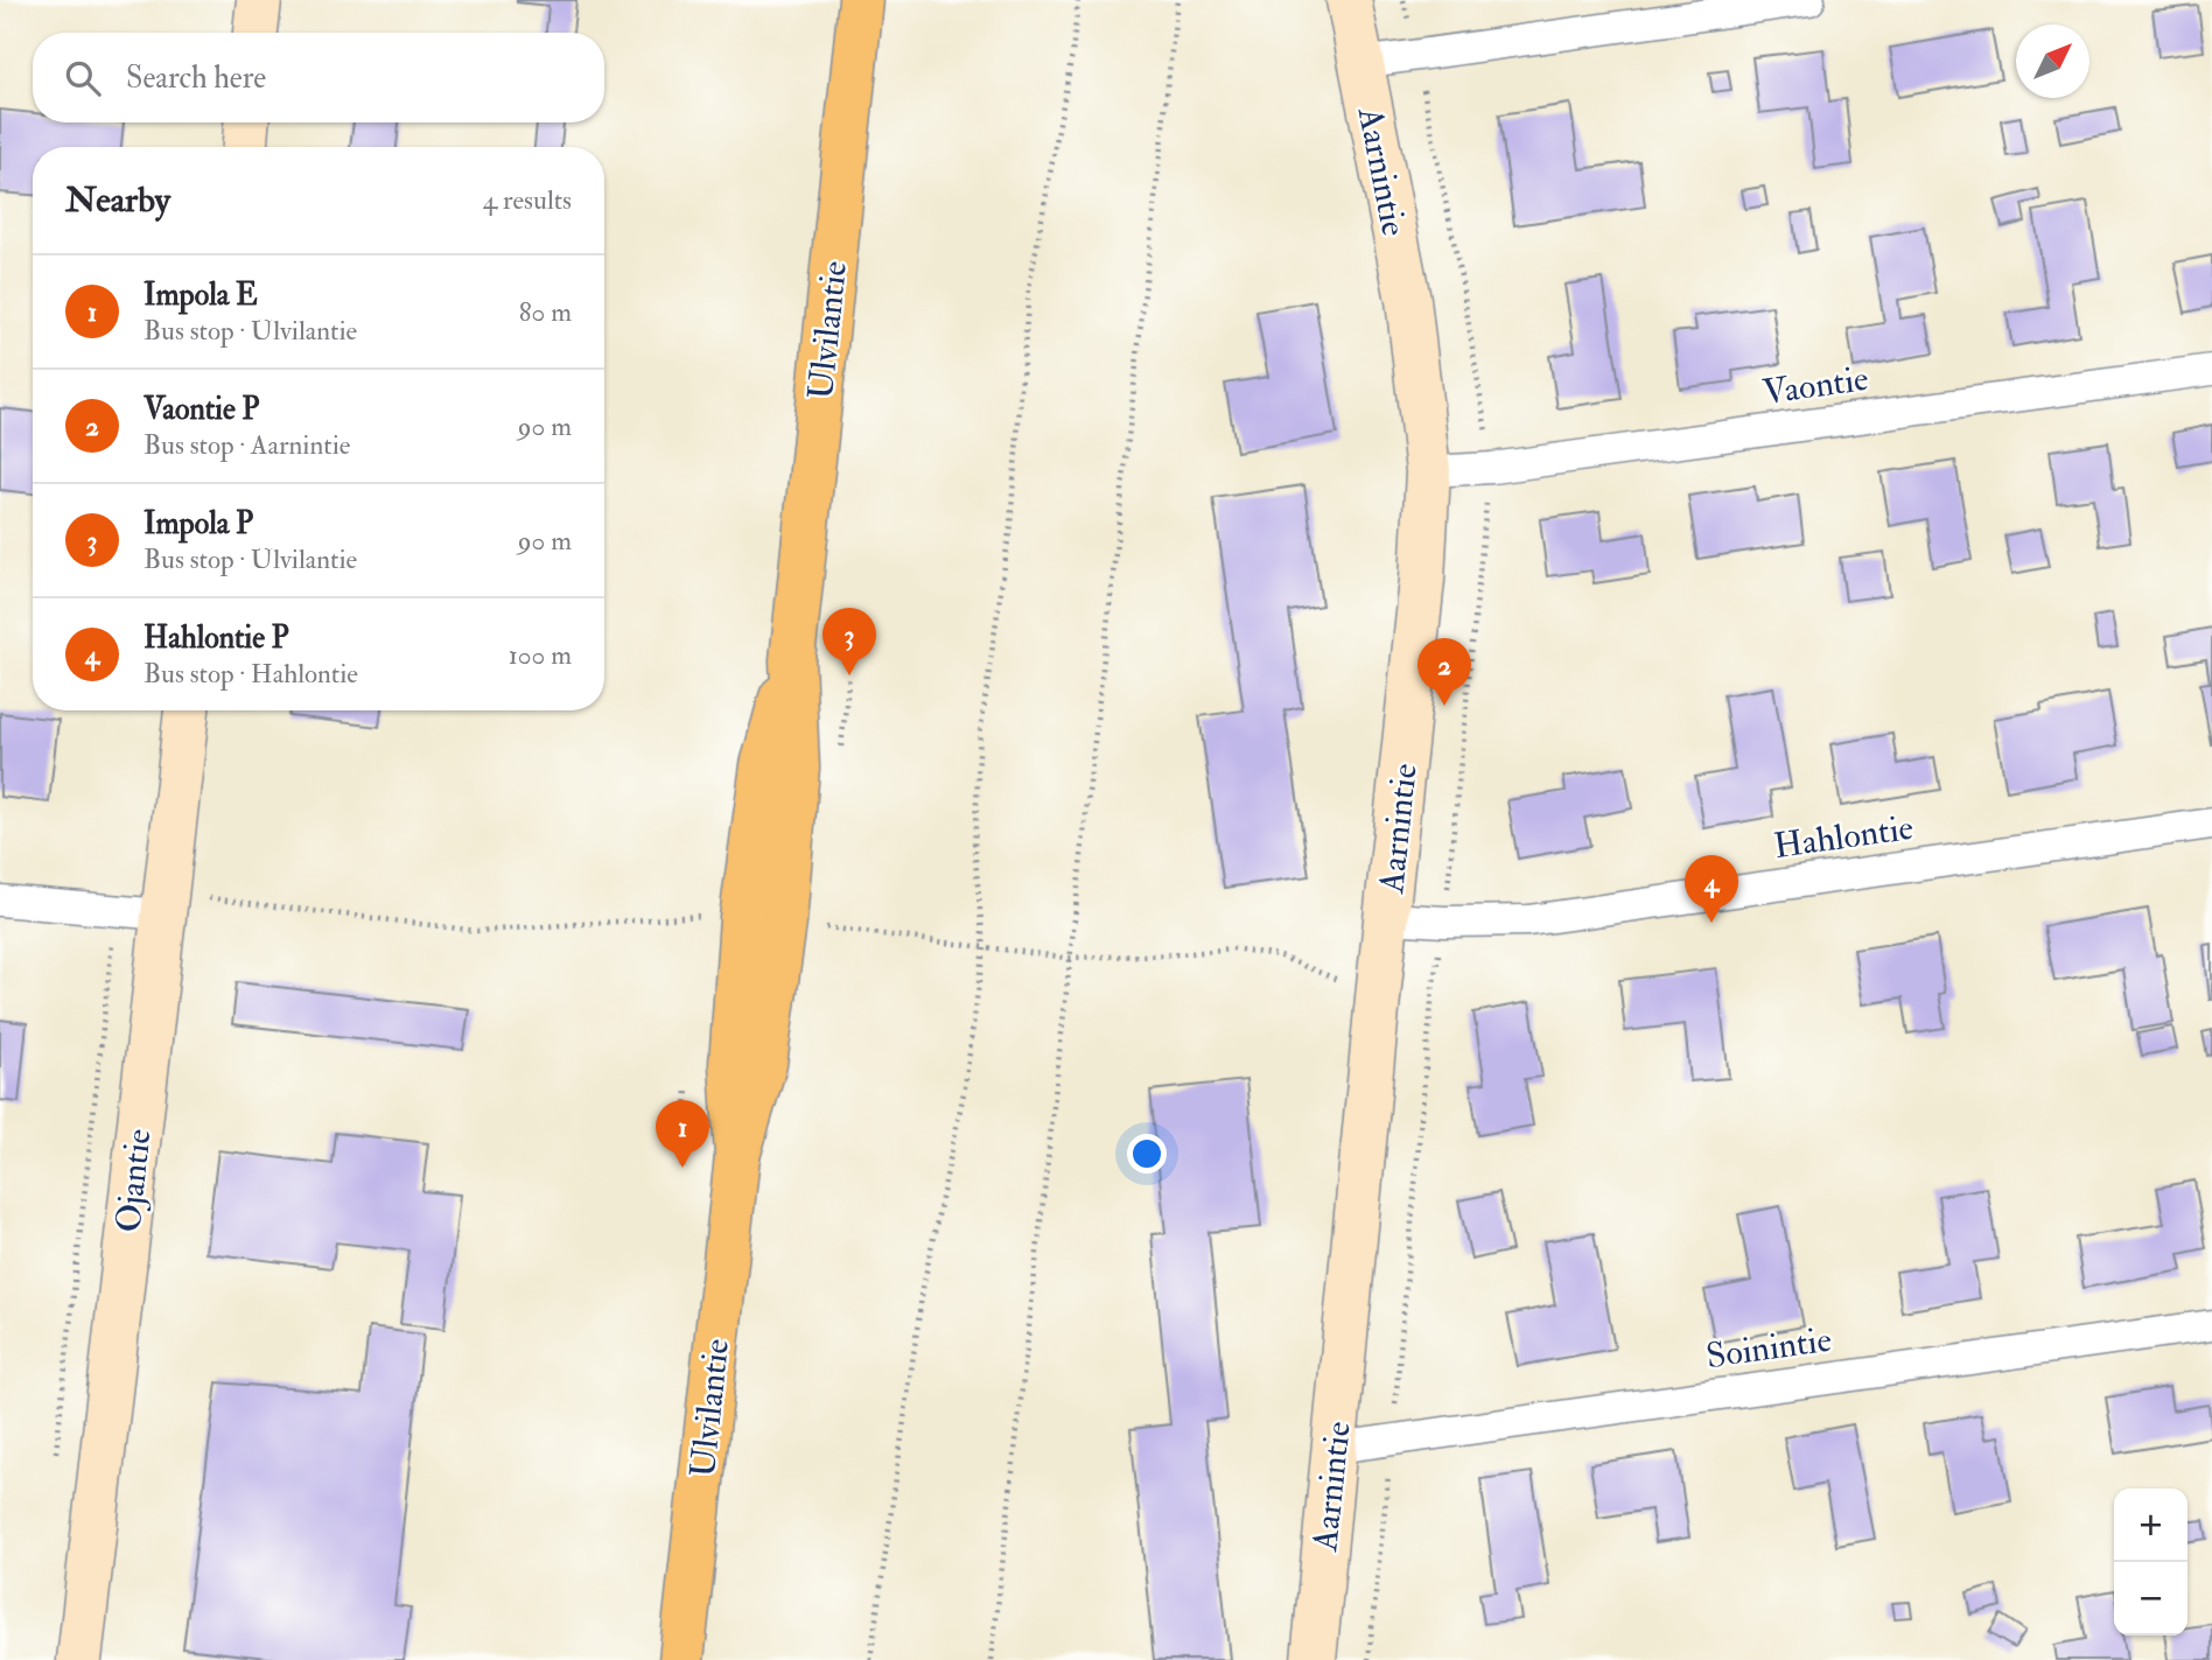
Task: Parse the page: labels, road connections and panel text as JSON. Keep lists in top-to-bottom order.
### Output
{
  "streets": {
    "main road": ["Ulvilantie"],
    "street": [
      "Aarnintie",
      "Vaontie",
      "Hahlontie",
      "Ojantie",
      "Soinintie"
    ]
  },
  "crossings": [
    ["Aarnintie", "Vaontie"],
    ["Aarnintie", "Hahlontie"],
    ["Aarnintie", "Soinintie"]
  ],
  "north": "top right",
  "page": {
    "search": "Search here",
    "heading": ["Nearby", "4 results"],
    "list": [
      {
        "mark": "1",
        "name": "Impola E",
        "note": "Bus stop · Ulvilantie",
        "value": "80 m"
      },
      {
        "mark": "2",
        "name": "Vaontie P",
        "note": "Bus stop · Aarnintie",
        "value": "90 m"
      },
      {
        "mark": "3",
        "name": "Impola P",
        "note": "Bus stop · Ulvilantie",
        "value": "90 m"
      },
      {
        "mark": "4",
        "name": "Hahlontie P",
        "note": "Bus stop · Hahlontie",
        "value": "100 m"
      }
    ],
    "pins": [
      "3",
      "2",
      "4",
      "1"
    ],
    "map_buttons": ["+", "−"]
  }
}
